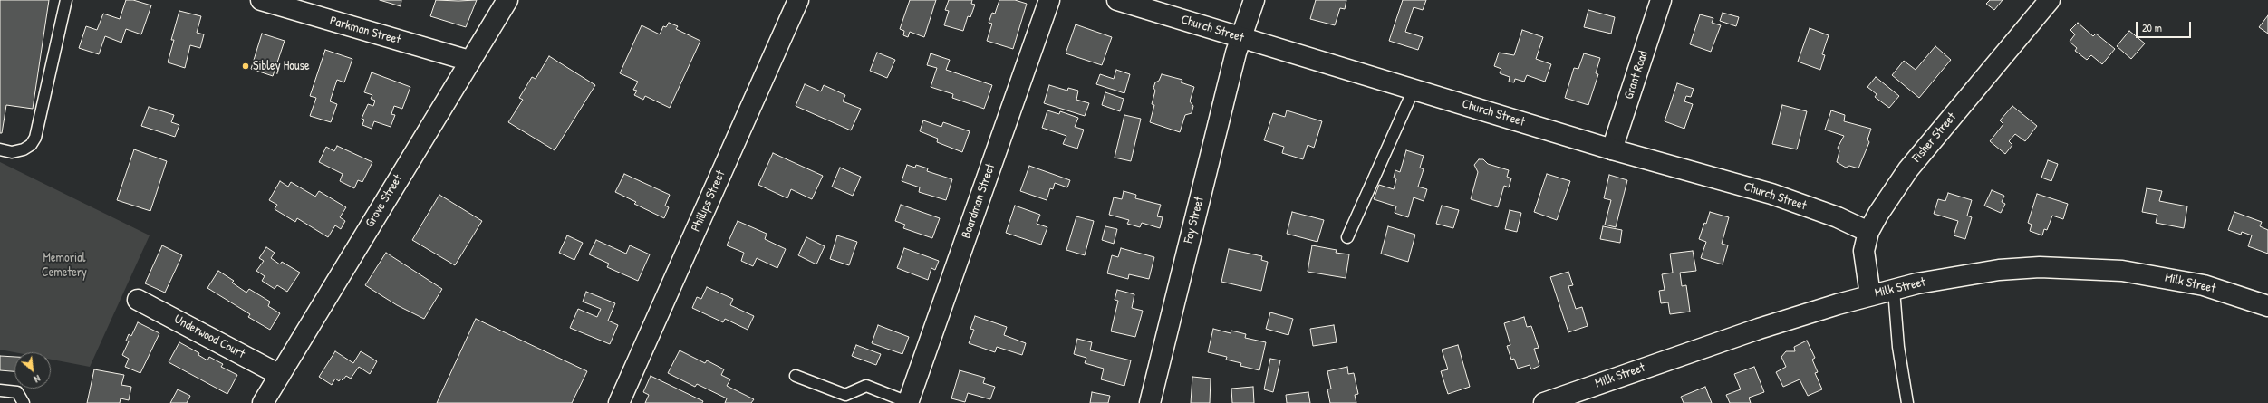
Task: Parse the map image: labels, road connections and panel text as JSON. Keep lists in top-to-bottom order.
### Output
{
  "streets": {
    "street": [
      "Church Street",
      "Parkman Street",
      "Grant Road",
      "Fisher Street",
      "Grove Street",
      "Phillips Street",
      "Boardman Street",
      "Fay Street",
      "Milk Street",
      "Underwood Court"
    ]
  },
  "crossings": [
    ["Church Street", "Grant Road"],
    ["Church Street", "Fisher Street"],
    ["Church Street", "Fay Street"],
    ["Parkman Street", "Grove Street"],
    ["Fisher Street", "Milk Street"],
    ["Grove Street", "Underwood Court"]
  ],
  "parks": ["Memorial Cemetery"],
  "places": ["Sibley House"],
  "scale_bar": "20 m",
  "north": "bottom right"
}
